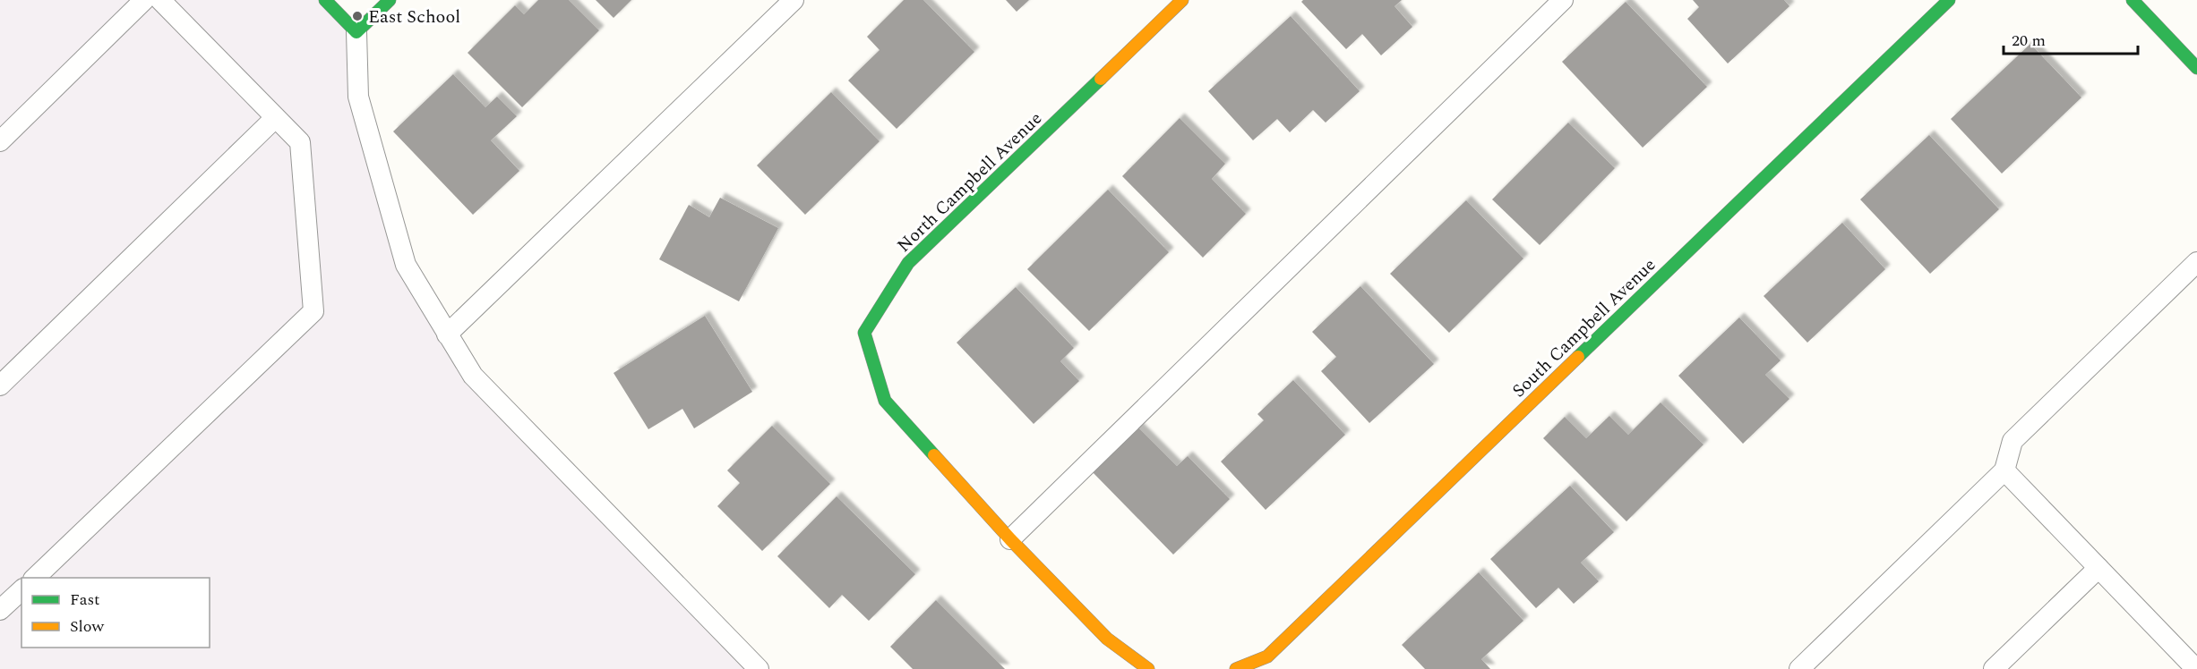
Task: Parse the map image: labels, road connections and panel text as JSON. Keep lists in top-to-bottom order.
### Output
{
  "streets": {
    "street": ["North Campbell Avenue", "South Campbell Avenue"]
  },
  "places": ["East School"],
  "legend": ["Fast", "Slow"],
  "scale_bar": "20 m"
}
